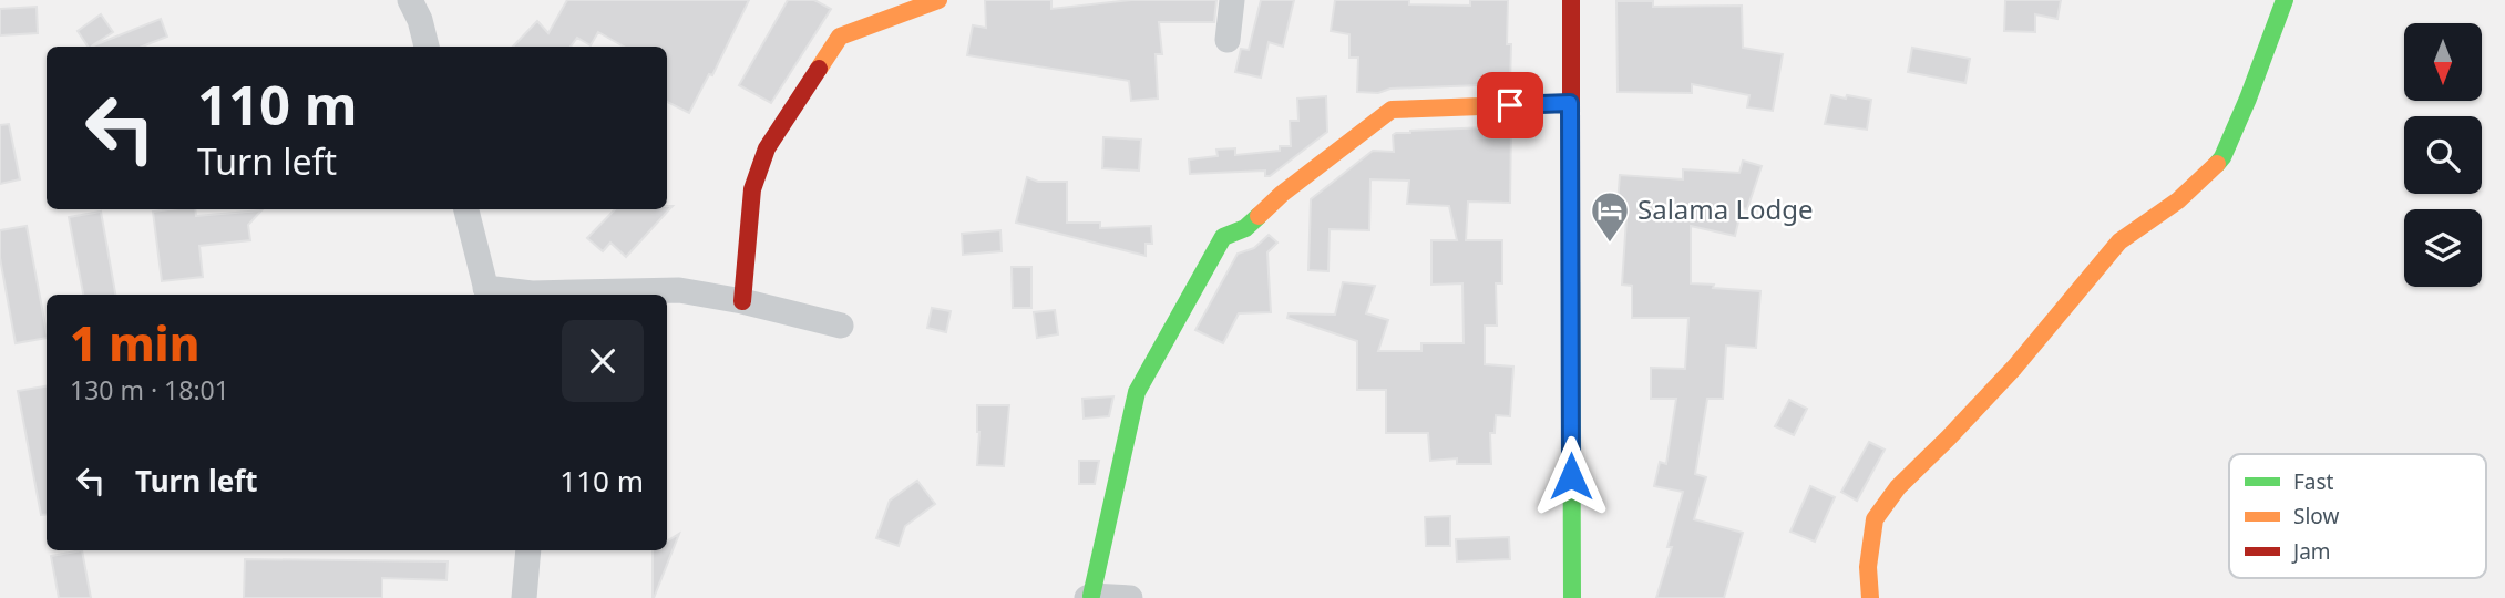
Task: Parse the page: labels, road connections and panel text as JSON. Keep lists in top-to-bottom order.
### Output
{
  "places": {
    "hotel": ["Salama Lodge"]
  },
  "legend": ["Fast", "Slow", "Jam"],
  "north": "bottom",
  "page": {
    "turn": ["110 m", "Turn left"],
    "heading": ["1 min", "130 m · 18:01"],
    "list": [
      {
        "name": "Turn left",
        "value": "110 m"
      }
    ]
  }
}
